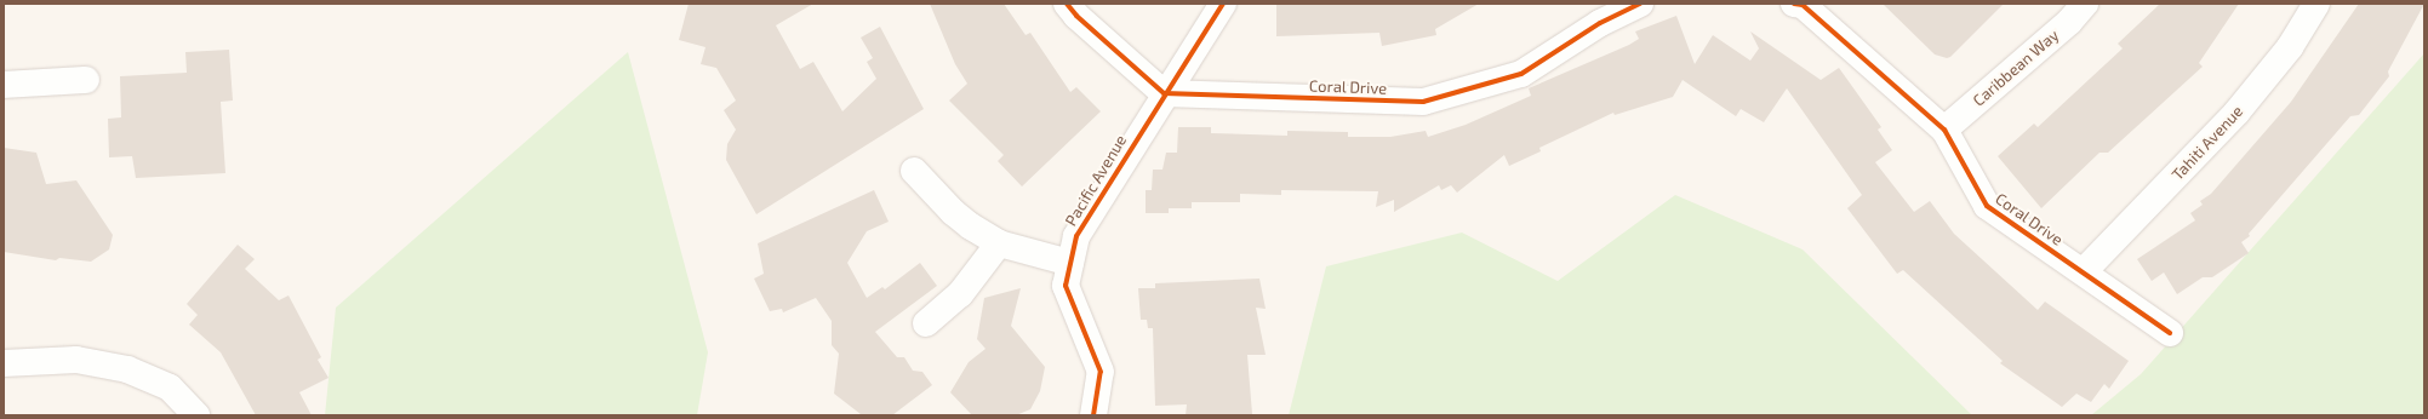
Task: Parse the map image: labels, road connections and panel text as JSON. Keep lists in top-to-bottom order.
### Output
{
  "streets": {
    "street": [
      "Caribbean Way",
      "Coral Drive",
      "Tahiti Avenue",
      "Pacific Avenue"
    ]
  },
  "crossings": [
    ["Caribbean Way", "Coral Drive"],
    ["Coral Drive", "Tahiti Avenue"],
    ["Coral Drive", "Pacific Avenue"]
  ]
}
